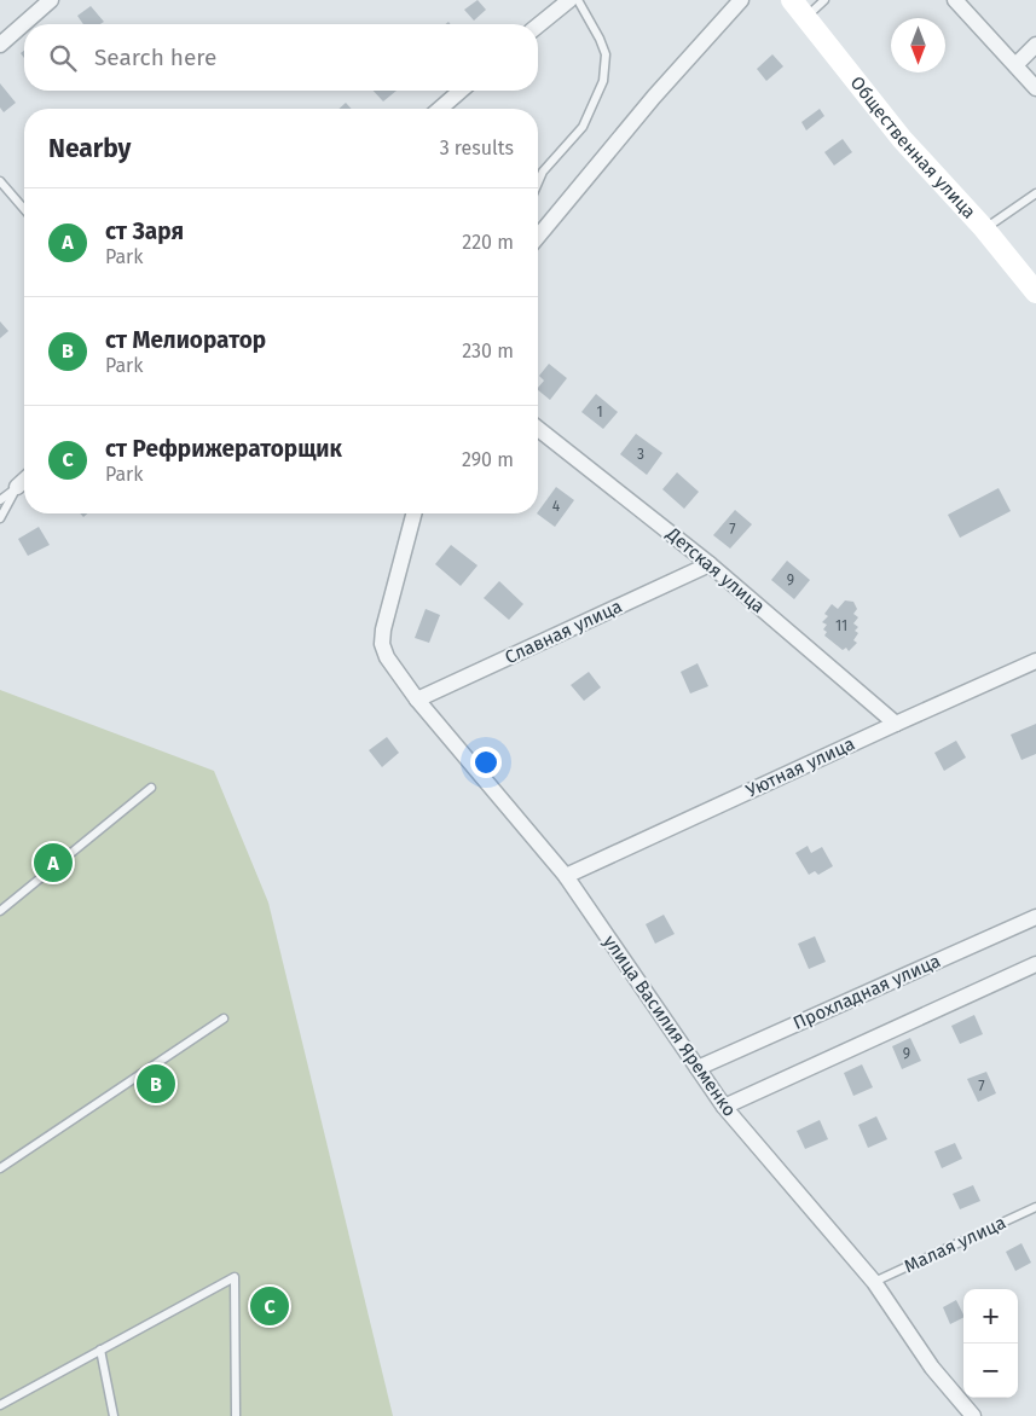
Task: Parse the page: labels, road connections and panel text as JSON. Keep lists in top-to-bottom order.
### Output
{
  "streets": {
    "main road": ["Общественная улица"],
    "street": [
      "Детская улица",
      "Славная улица",
      "Уютная улица",
      "Прохладная улица",
      "улица Василия Яременко"
    ],
    "lane": ["Малая улица"]
  },
  "crossings": [
    ["Детская улица", "Славная улица"],
    ["Детская улица", "Уютная улица"],
    ["Славная улица", "улица Василия Яременко"],
    ["Уютная улица", "улица Василия Яременко"],
    ["Прохладная улица", "улица Василия Яременко"],
    ["улица Василия Яременко", "Малая улица"]
  ],
  "house_numbers": [
    "1",
    "3",
    "4",
    "7",
    "9",
    "11",
    "9",
    "7"
  ],
  "north": "bottom",
  "page": {
    "search": "Search here",
    "heading": ["Nearby", "3 results"],
    "list": [
      {
        "mark": "A",
        "name": "ст Заря",
        "note": "Park",
        "value": "220 m"
      },
      {
        "mark": "B",
        "name": "ст Мелиоратор",
        "note": "Park",
        "value": "230 m"
      },
      {
        "mark": "C",
        "name": "ст Рефрижераторщик",
        "note": "Park",
        "value": "290 m"
      }
    ],
    "pins": ["A", "B", "C"],
    "map_buttons": ["+", "−"]
  }
}
